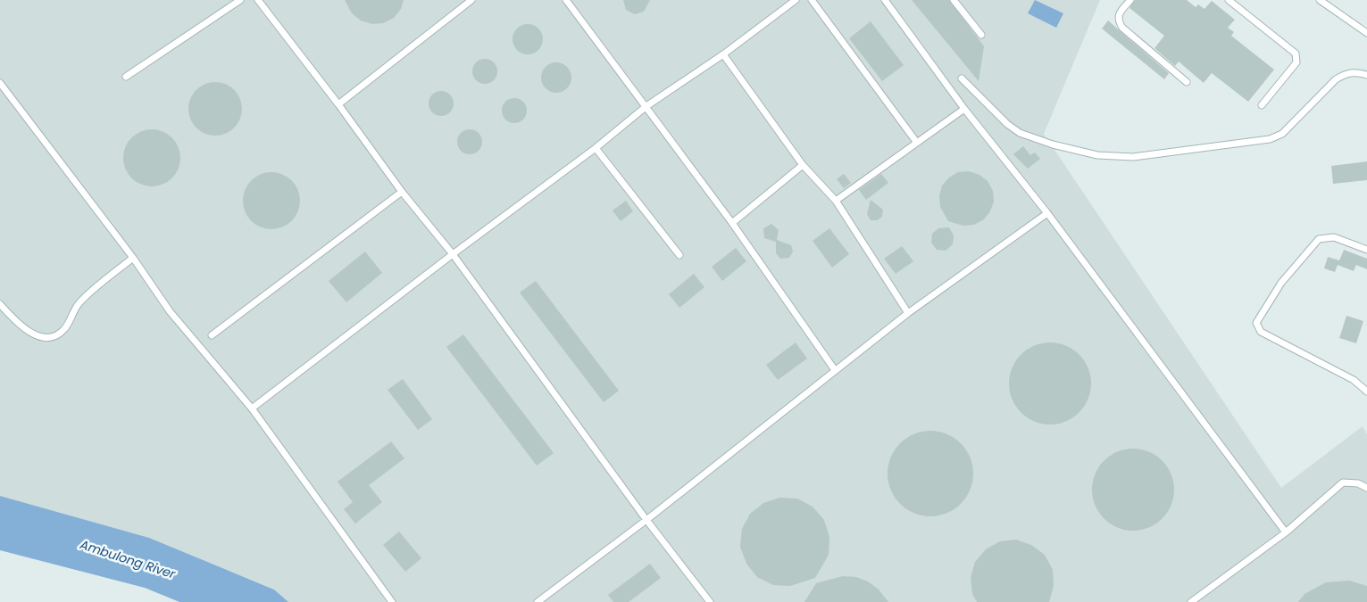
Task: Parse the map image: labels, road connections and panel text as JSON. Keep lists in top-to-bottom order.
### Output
{
  "water": ["Ambulong River"]
}
